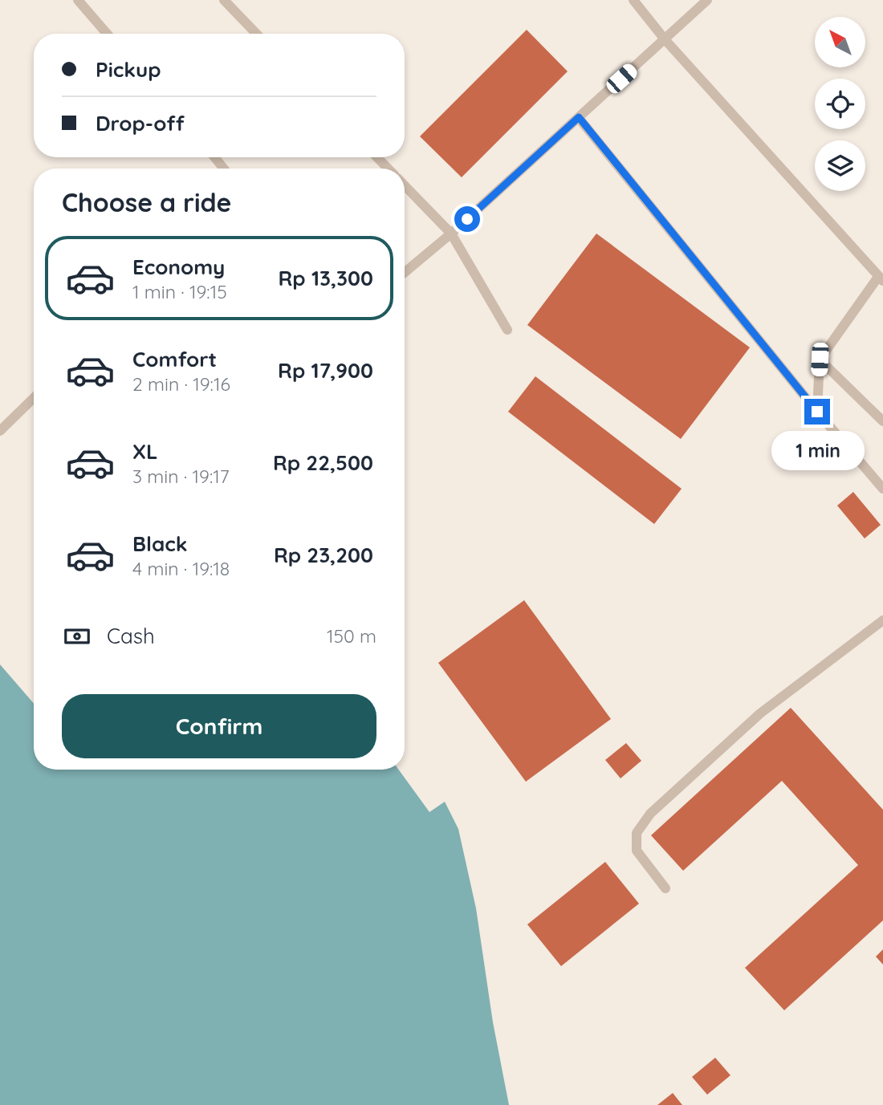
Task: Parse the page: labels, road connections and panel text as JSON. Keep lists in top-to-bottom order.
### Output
{
  "north": "top left",
  "page": {
    "banner": ["Pickup", "Drop-off"],
    "heading": "Choose a ride",
    "list": [
      {
        "name": "Economy",
        "note": "1 min · 19:15",
        "value": "Rp 13,300"
      },
      {
        "name": "Comfort",
        "note": "2 min · 19:16",
        "value": "Rp 17,900"
      },
      {
        "name": "XL",
        "note": "3 min · 19:17",
        "value": "Rp 22,500"
      },
      {
        "name": "Black",
        "note": "4 min · 19:18",
        "value": "Rp 23,200"
      }
    ],
    "bubble": "1 min",
    "pay": ["Cash", "150 m"],
    "buttons": "Confirm"
  }
}
